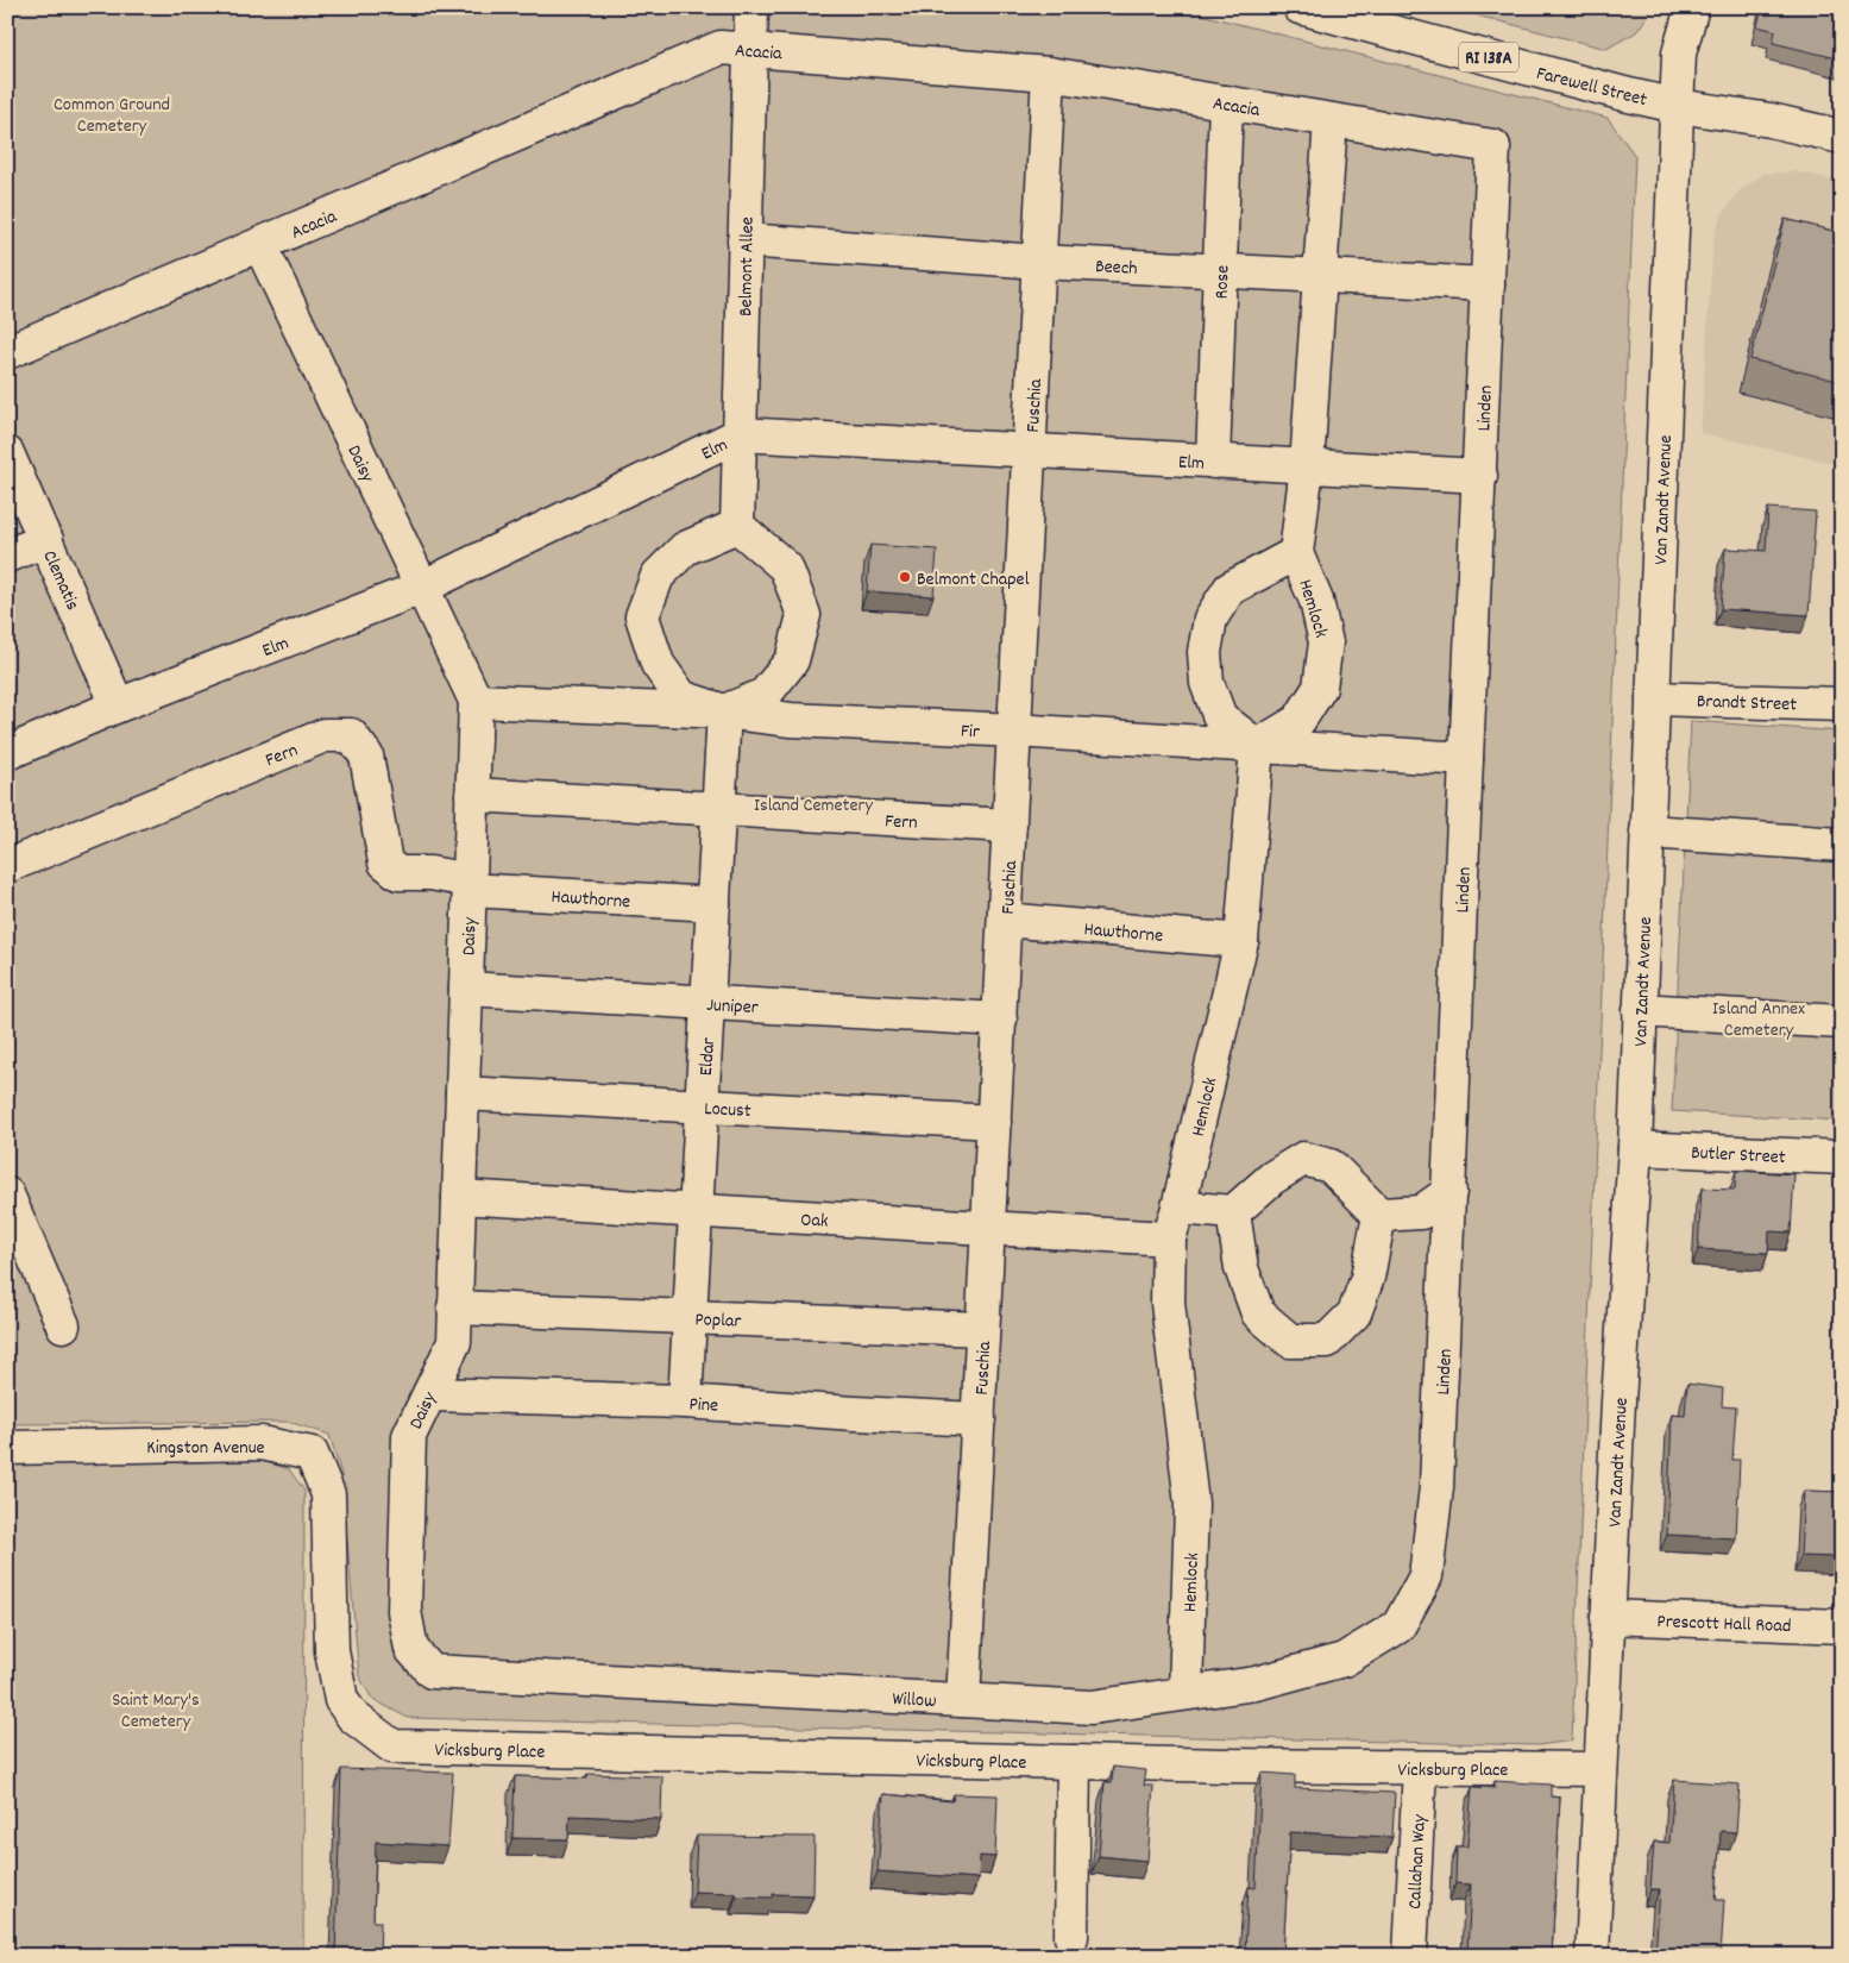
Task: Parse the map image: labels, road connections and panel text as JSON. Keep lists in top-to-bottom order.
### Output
{
  "streets": {
    "street": [
      "Acacia",
      "RI 138A",
      "Farewell Street",
      "Beech",
      "Belmont Allee",
      "Rose",
      "Fuschia",
      "Linden",
      "Elm",
      "Daisy",
      "Van Zandt Avenue",
      "Clematis",
      "Hemlock",
      "Brandt Street",
      "Fir",
      "Fern",
      "Hawthorne",
      "Juniper",
      "Eldar",
      "Locust",
      "Butler Street",
      "Oak",
      "Poplar",
      "Pine",
      "Kingston Avenue",
      "Prescott Hall Road",
      "Willow",
      "Vicksburg Place",
      "Callahan Way"
    ]
  },
  "crossings": [
    ["Acacia", "Belmont Allee"],
    ["Acacia", "Rose"],
    ["Acacia", "Fuschia"],
    ["Acacia", "Linden"],
    ["Acacia", "Daisy"],
    ["Acacia", "Hemlock"],
    ["RI 138A", "Farewell Street"],
    ["RI 138A", "Van Zandt Avenue"],
    ["Farewell Street", "Van Zandt Avenue"],
    ["Beech", "Belmont Allee"],
    ["Beech", "Rose"],
    ["Beech", "Fuschia"],
    ["Beech", "Linden"],
    ["Beech", "Hemlock"],
    ["Belmont Allee", "Elm"],
    ["Belmont Allee", "Fir"],
    ["Belmont Allee", "Eldar"],
    ["Rose", "Elm"],
    ["Fuschia", "Elm"],
    ["Fuschia", "Fir"],
    ["Fuschia", "Fern"],
    ["Fuschia", "Hawthorne"],
    ["Fuschia", "Juniper"],
    ["Fuschia", "Locust"],
    ["Fuschia", "Oak"],
    ["Fuschia", "Poplar"],
    ["Fuschia", "Pine"],
    ["Fuschia", "Willow"],
    ["Linden", "Elm"],
    ["Linden", "Fir"],
    ["Linden", "Willow"],
    ["Elm", "Daisy"],
    ["Elm", "Clematis"],
    ["Elm", "Hemlock"],
    ["Daisy", "Fir"],
    ["Daisy", "Fern"],
    ["Daisy", "Hawthorne"],
    ["Daisy", "Juniper"],
    ["Daisy", "Locust"],
    ["Daisy", "Oak"],
    ["Daisy", "Poplar"],
    ["Daisy", "Pine"],
    ["Daisy", "Willow"],
    ["Van Zandt Avenue", "Brandt Street"],
    ["Van Zandt Avenue", "Butler Street"],
    ["Van Zandt Avenue", "Prescott Hall Road"],
    ["Van Zandt Avenue", "Vicksburg Place"],
    ["Hemlock", "Fir"],
    ["Hemlock", "Hawthorne"],
    ["Hemlock", "Oak"],
    ["Hemlock", "Willow"],
    ["Fir", "Eldar"],
    ["Fern", "Hawthorne"],
    ["Fern", "Eldar"],
    ["Hawthorne", "Eldar"],
    ["Juniper", "Eldar"],
    ["Eldar", "Locust"],
    ["Eldar", "Oak"],
    ["Eldar", "Poplar"],
    ["Eldar", "Pine"],
    ["Kingston Avenue", "Vicksburg Place"],
    ["Vicksburg Place", "Callahan Way"]
  ],
  "parks": [
    "Common Ground Cemetery",
    "Island Cemetery",
    "Island Annex Cemetery",
    "Saint Mary's Cemetery"
  ],
  "places": ["Belmont Chapel"]
}
